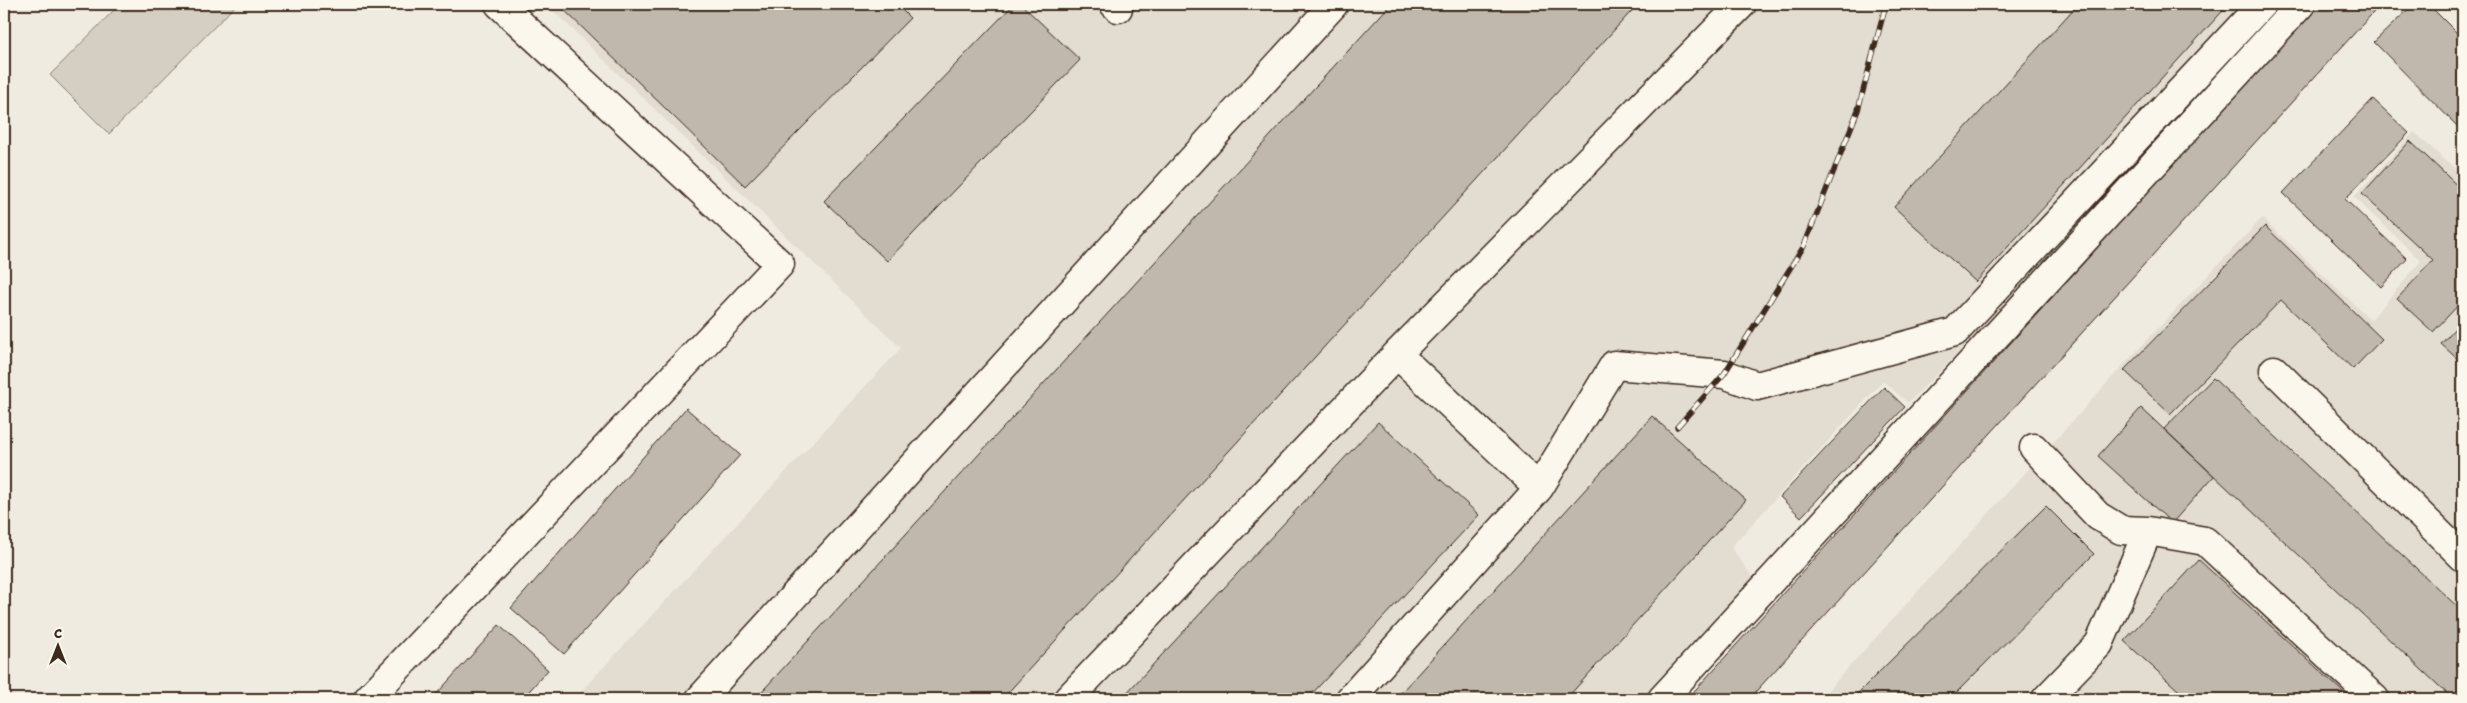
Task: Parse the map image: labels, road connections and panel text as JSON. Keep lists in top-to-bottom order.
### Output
{
  "north": "top"
}
